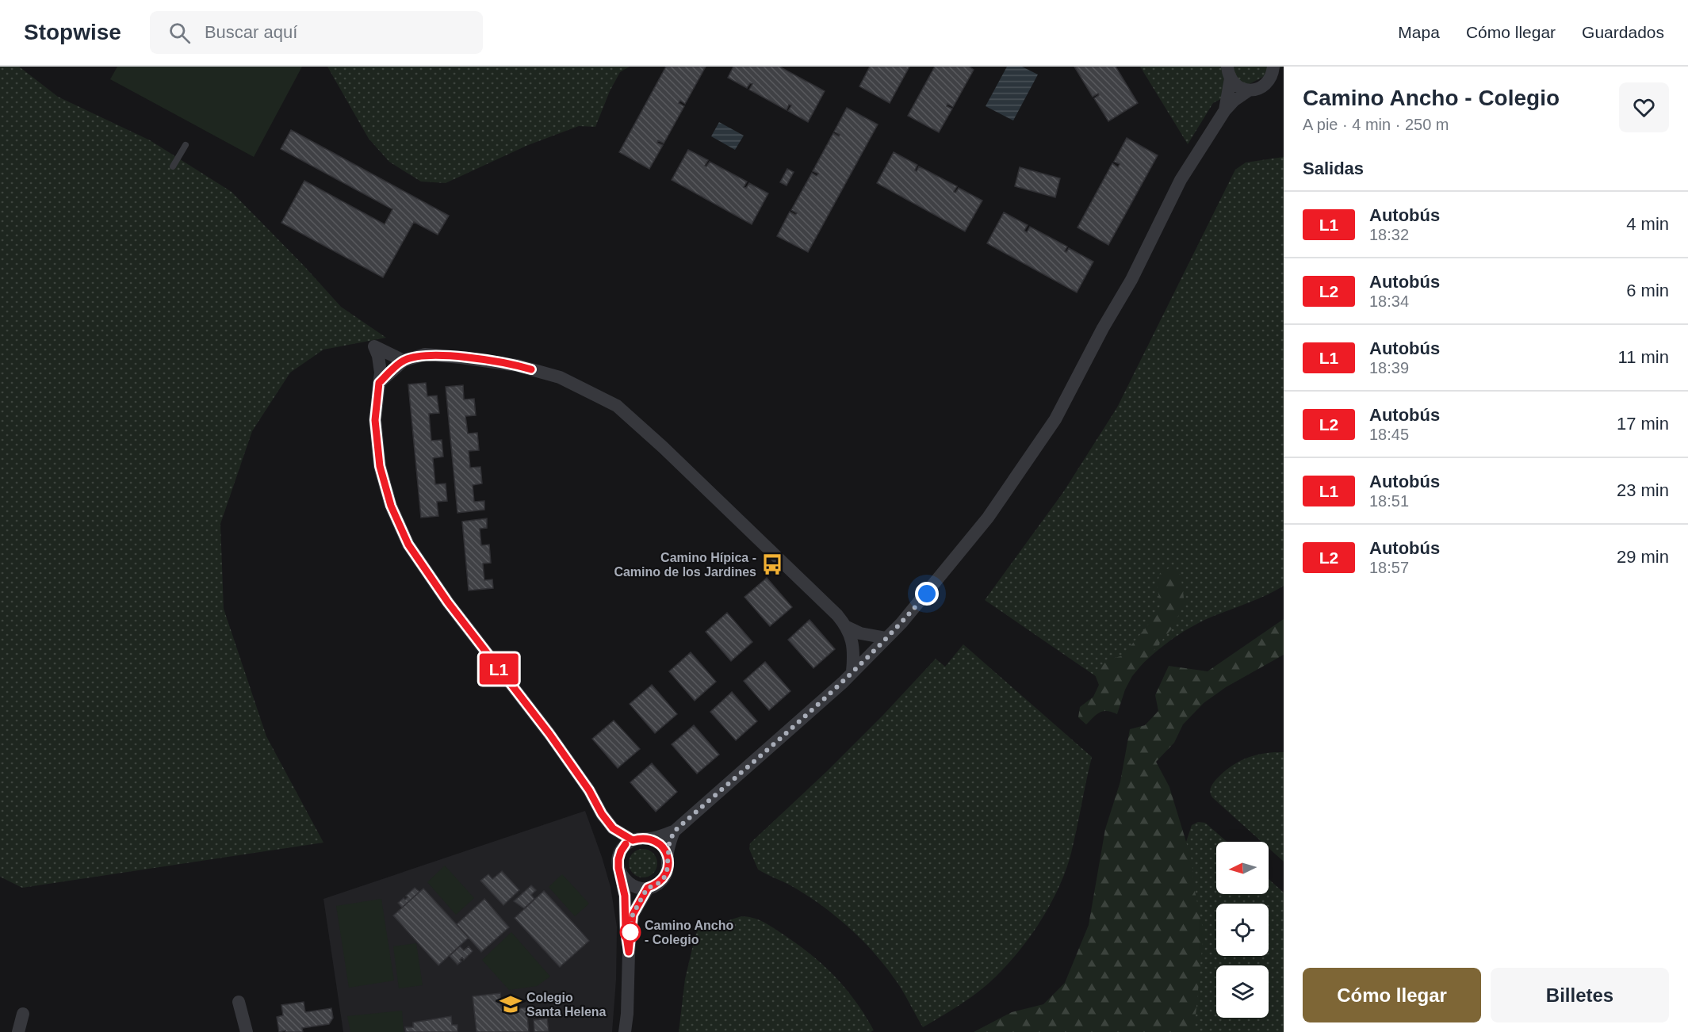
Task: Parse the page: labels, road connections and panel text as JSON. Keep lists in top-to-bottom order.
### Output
{
  "places": {
    "bus stop": ["Camino Hípica - Camino de los Jardines"],
    "other": ["Camino Ancho - Colegio"],
    "school or university": ["Colegio Santa Helena"]
  },
  "lines": ["bus line L1"],
  "north": "left",
  "page": {
    "header": "Stopwise",
    "search": "Buscar aquí",
    "nav": ["Mapa", "Cómo llegar", "Guardados"],
    "on_map": "L1",
    "heading": [
      ["Camino Ancho - Colegio", "A pie · 4 min · 250 m"],
      "Salidas"
    ],
    "list": [
      {
        "mark": "L1",
        "name": "Autobús",
        "note": "18:32",
        "value": "4 min"
      },
      {
        "mark": "L2",
        "name": "Autobús",
        "note": "18:34",
        "value": "6 min"
      },
      {
        "mark": "L1",
        "name": "Autobús",
        "note": "18:39",
        "value": "11 min"
      },
      {
        "mark": "L2",
        "name": "Autobús",
        "note": "18:45",
        "value": "17 min"
      },
      {
        "mark": "L1",
        "name": "Autobús",
        "note": "18:51",
        "value": "23 min"
      },
      {
        "mark": "L2",
        "name": "Autobús",
        "note": "18:57",
        "value": "29 min"
      }
    ],
    "buttons": ["Cómo llegar", "Billetes"]
  }
}
